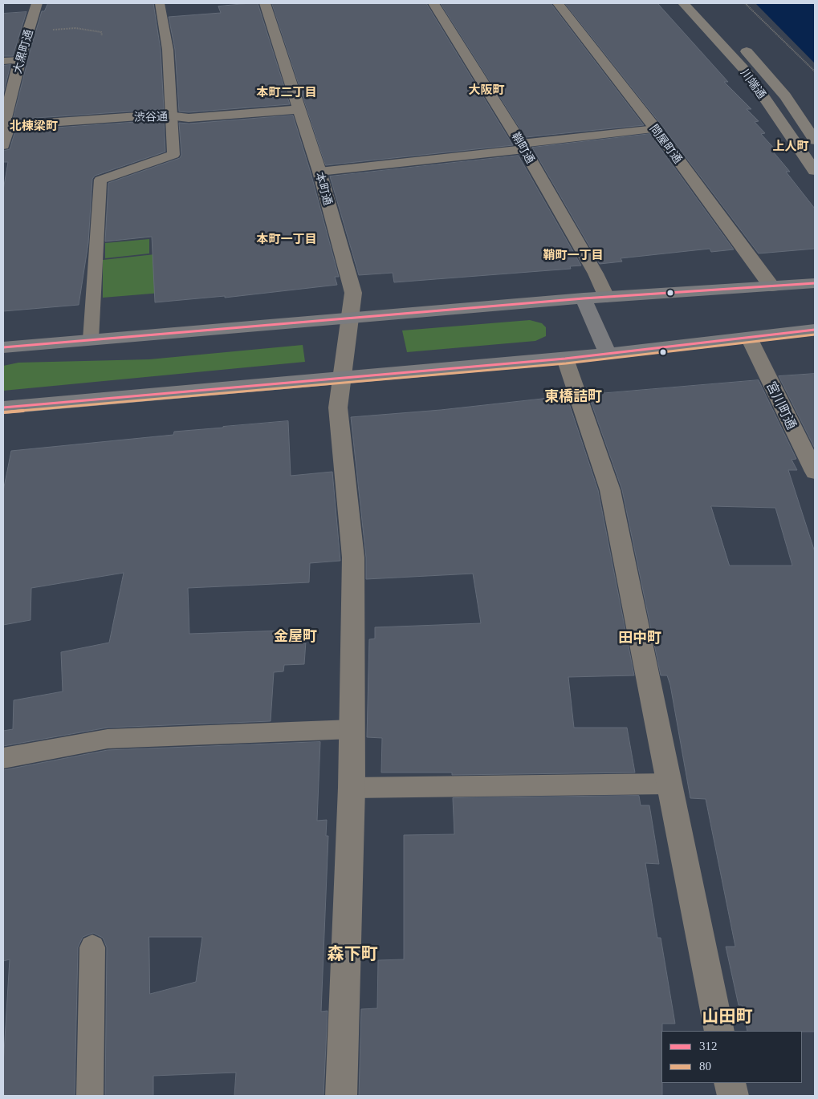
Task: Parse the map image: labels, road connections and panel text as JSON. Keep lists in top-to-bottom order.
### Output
{
  "streets": {
    "street": [
      "大黒町通",
      "川端通",
      "渋谷通",
      "問屋町通",
      "鞘町通",
      "本町通",
      "宮川町通"
    ]
  },
  "crossings": [
    ["大黒町通", "渋谷通"],
    ["渋谷通", "本町通"]
  ],
  "districts": [
    "大阪町",
    "本町二丁目",
    "北棟梁町",
    "上人町",
    "本町一丁目",
    "鞘町一丁目",
    "東橋詰町",
    "金屋町",
    "田中町",
    "森下町",
    "山田町"
  ],
  "lines": ["transit line 312", "transit line 80"],
  "legend": ["312", "80"]
}
